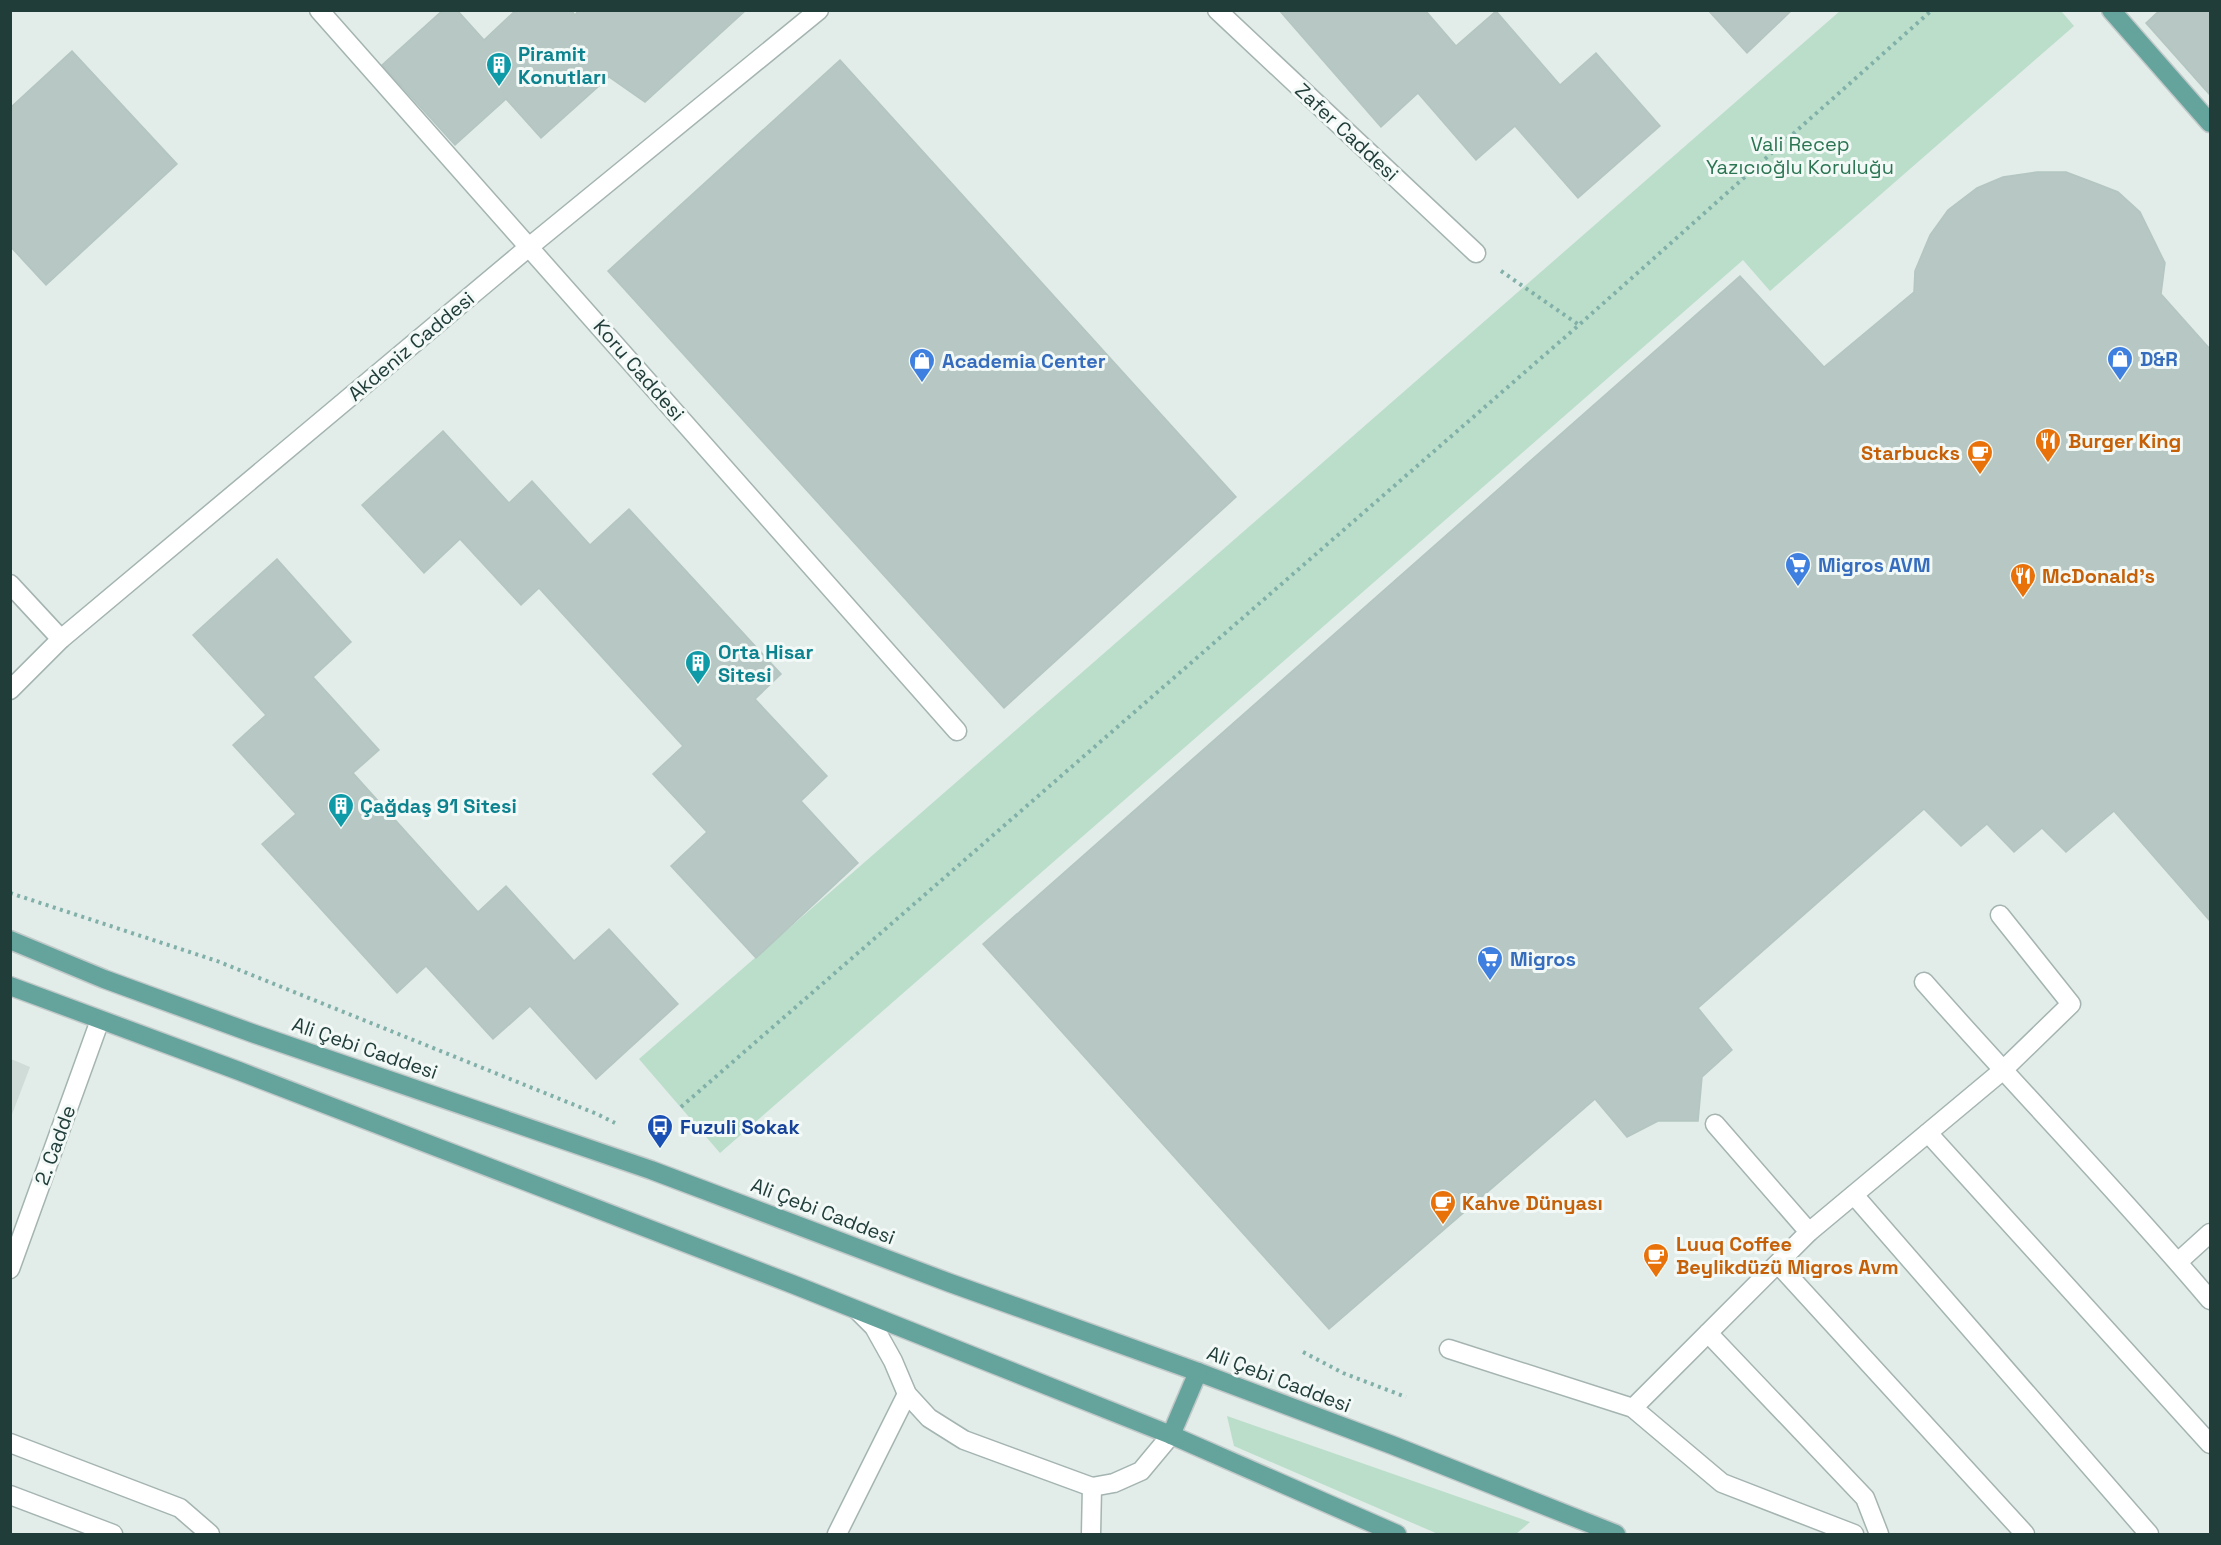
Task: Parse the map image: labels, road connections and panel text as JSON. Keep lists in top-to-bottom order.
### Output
{
  "streets": {
    "main road": ["Ali Çebi Caddesi"],
    "street": [
      "Zafer Caddesi",
      "Akdeniz Caddesi",
      "Koru Caddesi",
      "2. Cadde"
    ]
  },
  "crossings": [
    ["Akdeniz Caddesi", "Koru Caddesi"]
  ],
  "parks": ["Vali Recep Yazıcıoğlu Koruluğu"],
  "places": {
    "building": ["Piramit Konutları", "Orta Hisar Sitesi", "Çağdaş 91 Sitesi"],
    "shop": ["D&R", "Academia Center"],
    "restaurant": ["Burger King", "McDonald's"],
    "cafe": ["Starbucks", "Kahve Dünyası", "Luuq Coffee Beylikdüzü Migros Avm"],
    "supermarket": ["Migros AVM", "Migros"],
    "bus stop": ["Fuzuli Sokak"]
  }
}
